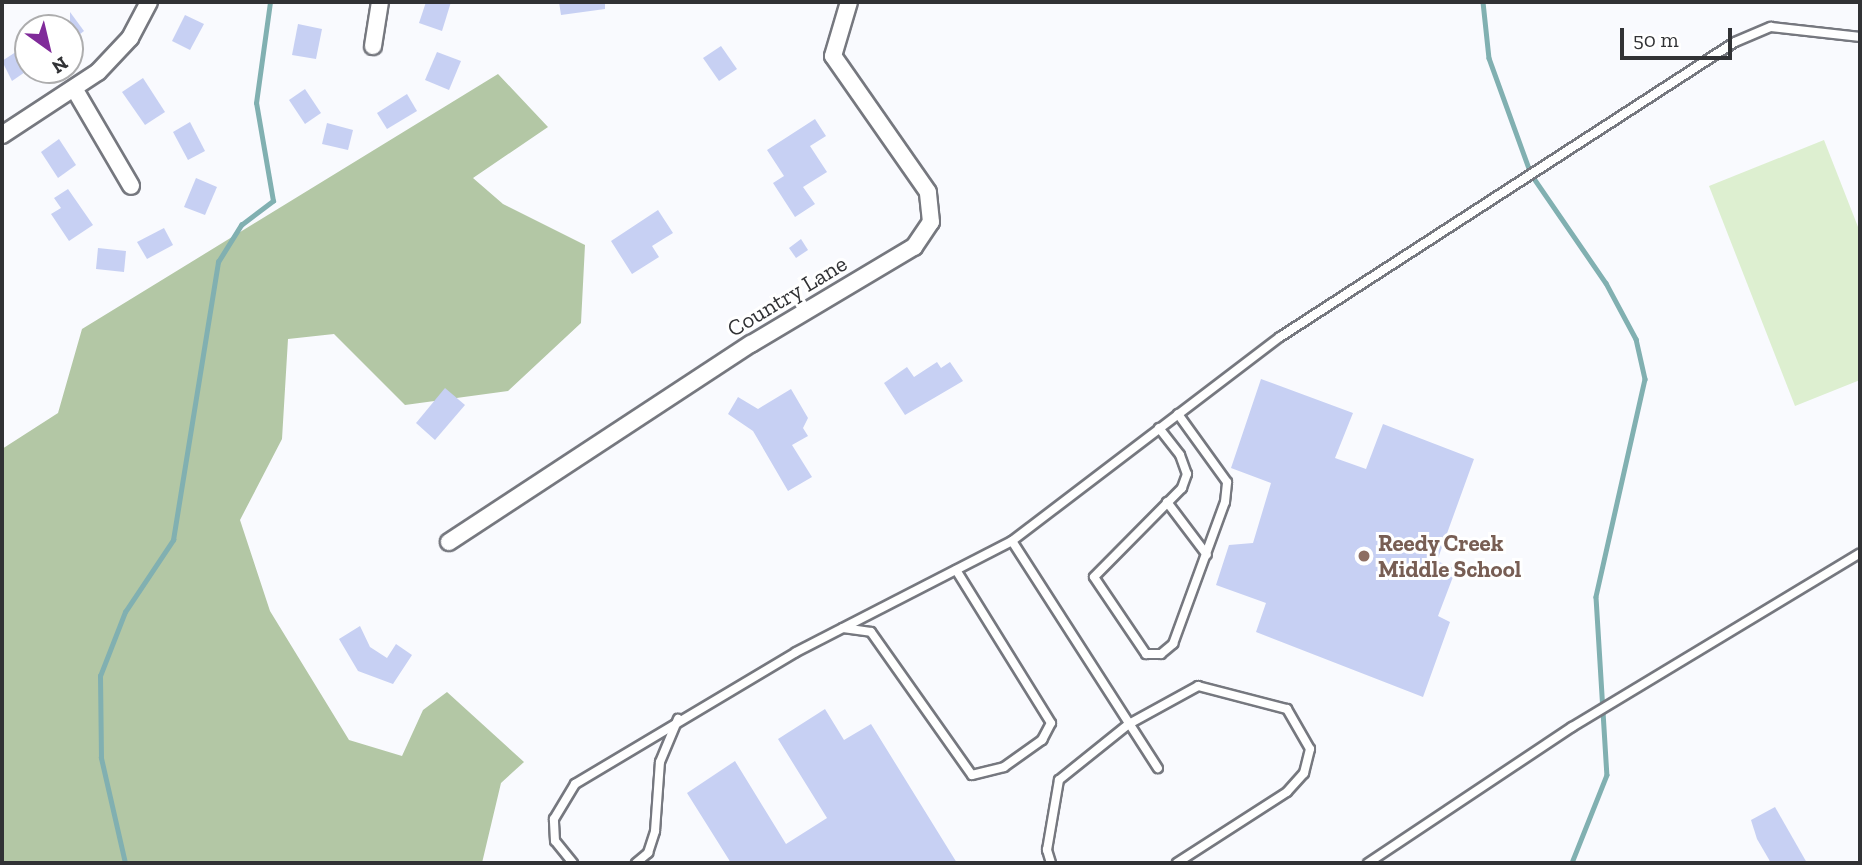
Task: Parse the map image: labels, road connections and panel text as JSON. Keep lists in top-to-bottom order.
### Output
{
  "streets": {
    "street": ["Country Lane"]
  },
  "places": ["Reedy Creek Middle School"],
  "scale_bar": "50 m",
  "north": "bottom right"
}
